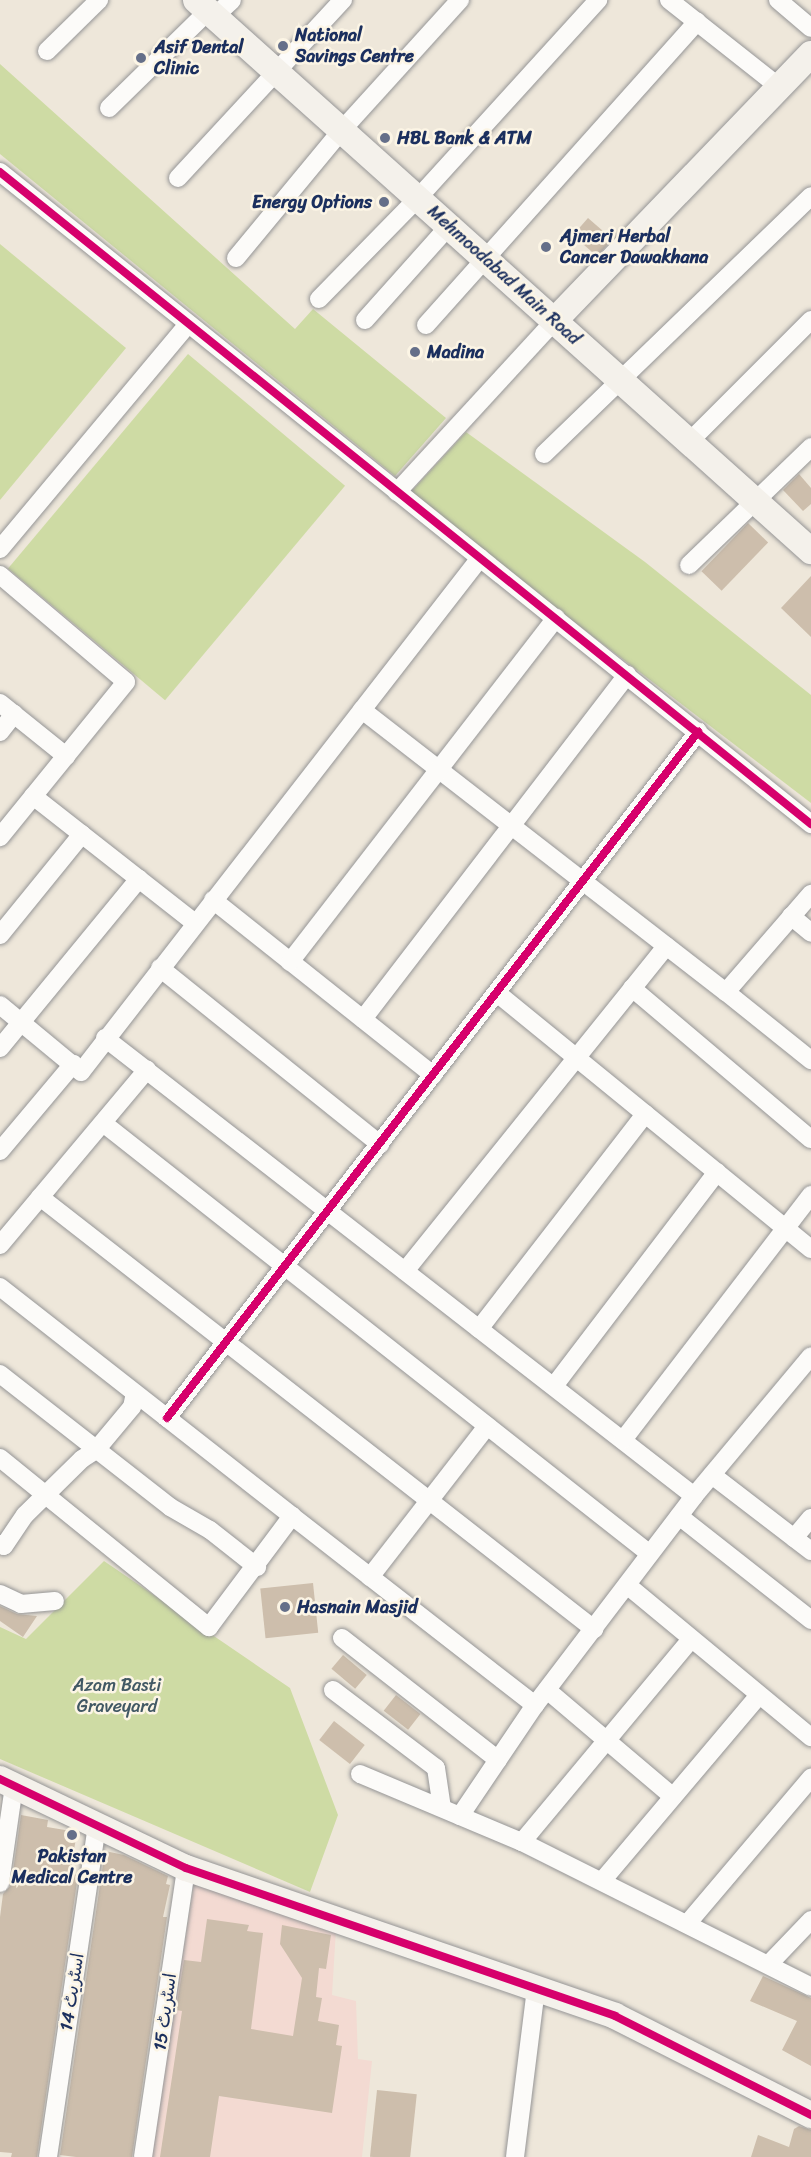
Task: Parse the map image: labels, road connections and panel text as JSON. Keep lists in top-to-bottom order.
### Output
{
  "streets": {
    "street": ["Mehmoodabad Main Road", "اسٹریٹ 14", "اسٹریٹ 15"]
  },
  "parks": ["Azam Basti Graveyard"],
  "places": [
    "National Savings Centre",
    "Asif Dental Clinic",
    "HBL Bank & ATM",
    "Energy Options",
    "Ajmeri Herbal Cancer Dawakhana",
    "Madina",
    "Hasnain Masjid",
    "Pakistan Medical Centre"
  ]
}
